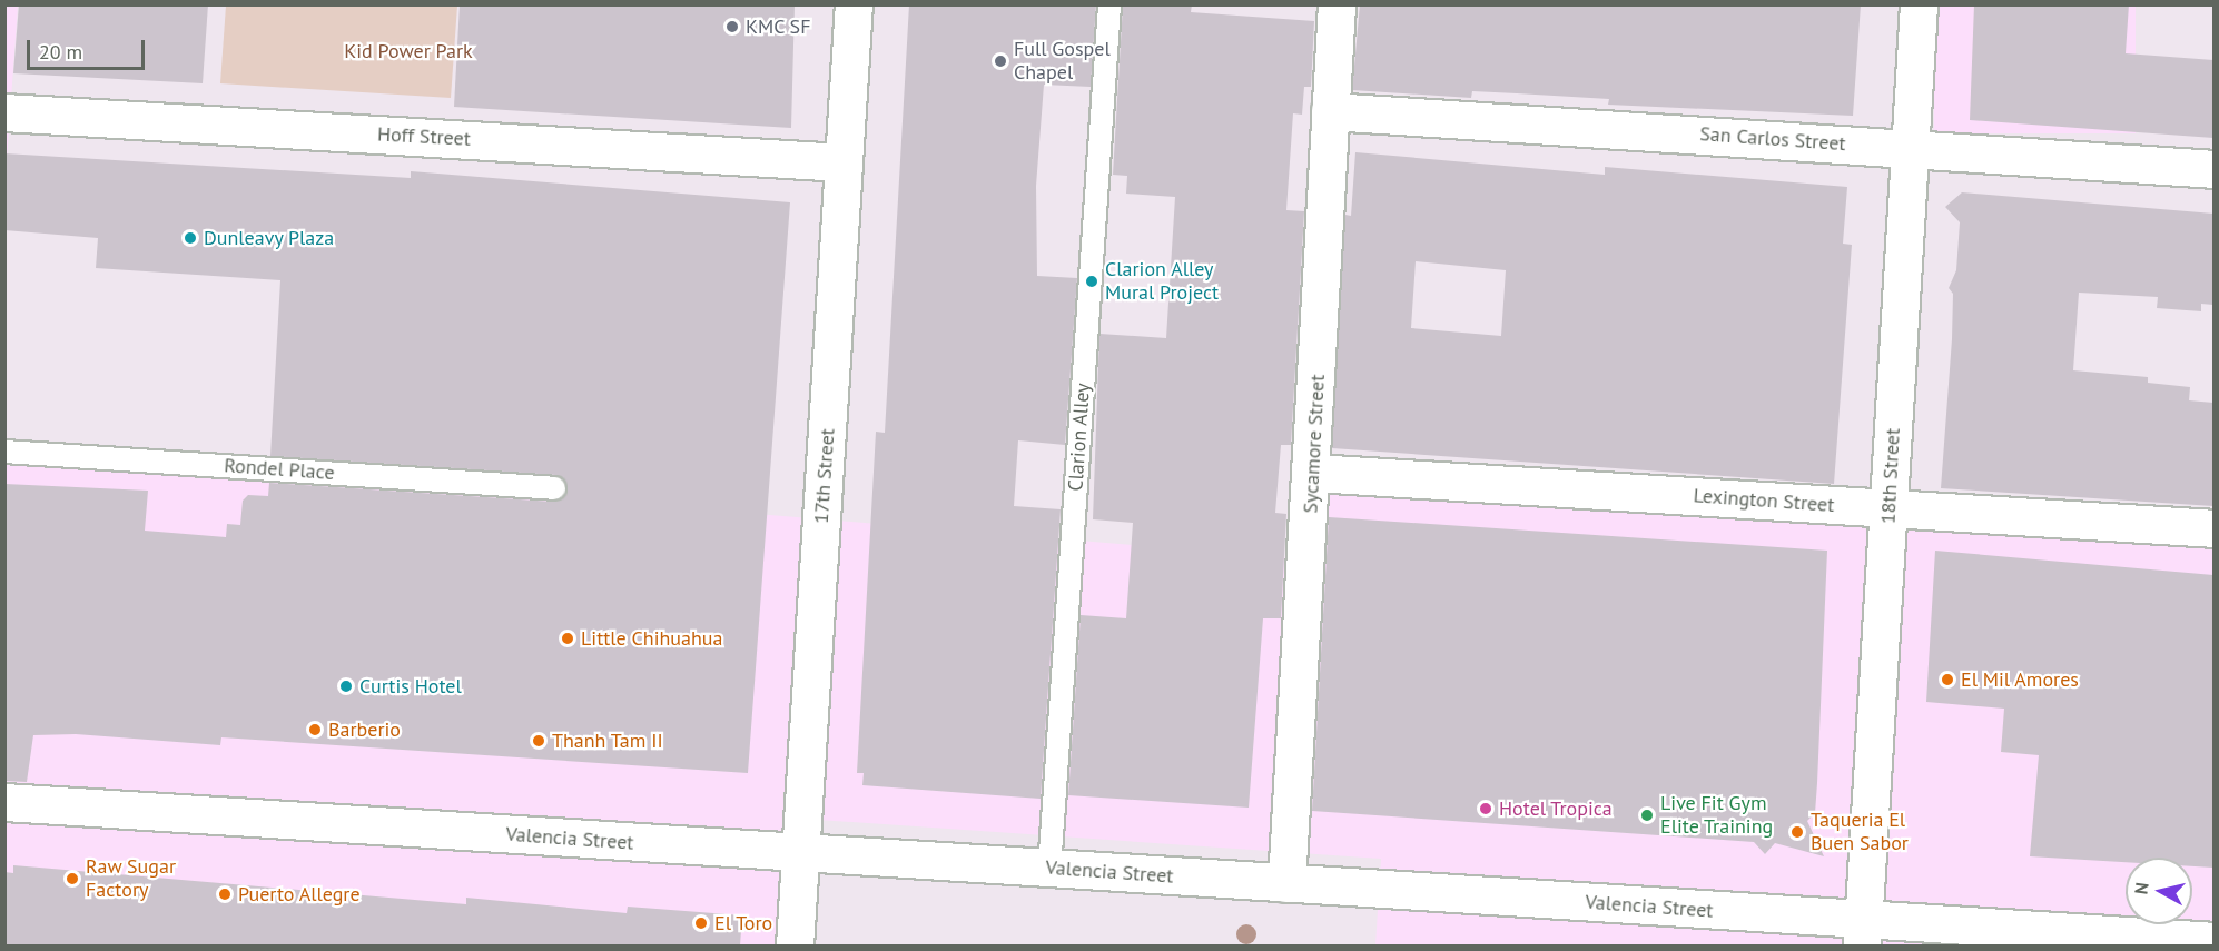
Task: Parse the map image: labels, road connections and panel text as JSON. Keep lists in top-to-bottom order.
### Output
{
  "streets": {
    "street": [
      "Hoff Street",
      "San Carlos Street",
      "Sycamore Street",
      "17th Street",
      "18th Street",
      "Lexington Street",
      "Valencia Street"
    ],
    "lane": ["Clarion Alley", "Rondel Place"]
  },
  "crossings": [
    ["Hoff Street", "17th Street"],
    ["San Carlos Street", "Sycamore Street"],
    ["San Carlos Street", "18th Street"],
    ["Clarion Alley", "Valencia Street"],
    ["Sycamore Street", "Lexington Street"],
    ["Sycamore Street", "Valencia Street"],
    ["17th Street", "Valencia Street"],
    ["18th Street", "Lexington Street"],
    ["18th Street", "Valencia Street"]
  ],
  "parks": ["Kid Power Park"],
  "places": [
    "KMC SF",
    "Full Gospel Chapel",
    "Dunleavy Plaza",
    "Clarion Alley Mural Project",
    "Little Chihuahua",
    "El Mil Amores",
    "Curtis Hotel",
    "Barberio",
    "Thanh Tam II",
    "Hotel Tropica",
    "Live Fit Gym Elite Training",
    "Taqueria El Buen Sabor",
    "Raw Sugar Factory",
    "Puerto Allegre",
    "El Toro"
  ],
  "scale_bar": "20 m",
  "north": "left"
}
